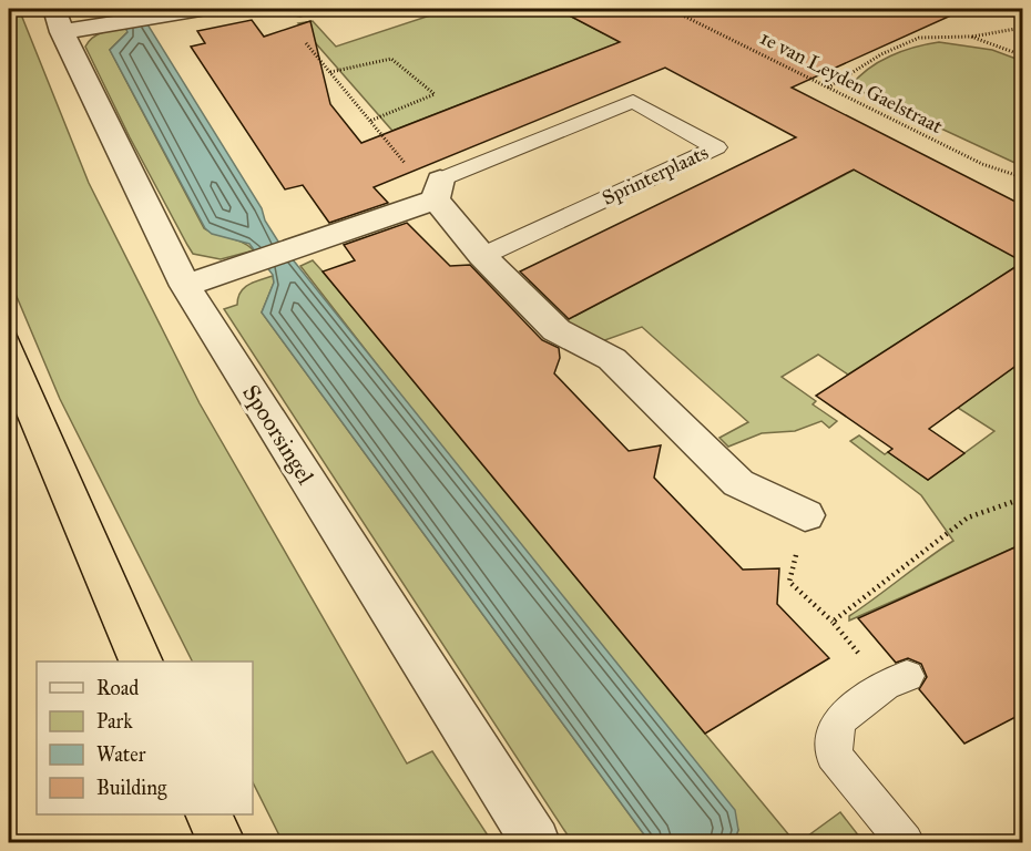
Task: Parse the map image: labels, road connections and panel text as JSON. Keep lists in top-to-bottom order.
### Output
{
  "streets": {
    "street": ["Sprinterplaats", "Spoorsingel"],
    "path": ["1e van Leyden Gaelstraat"]
  },
  "crossings": [
    ["Sprinterplaats", "Spoorsingel"]
  ],
  "legend": [
    "Road",
    "Park",
    "Water",
    "Building"
  ]
}
